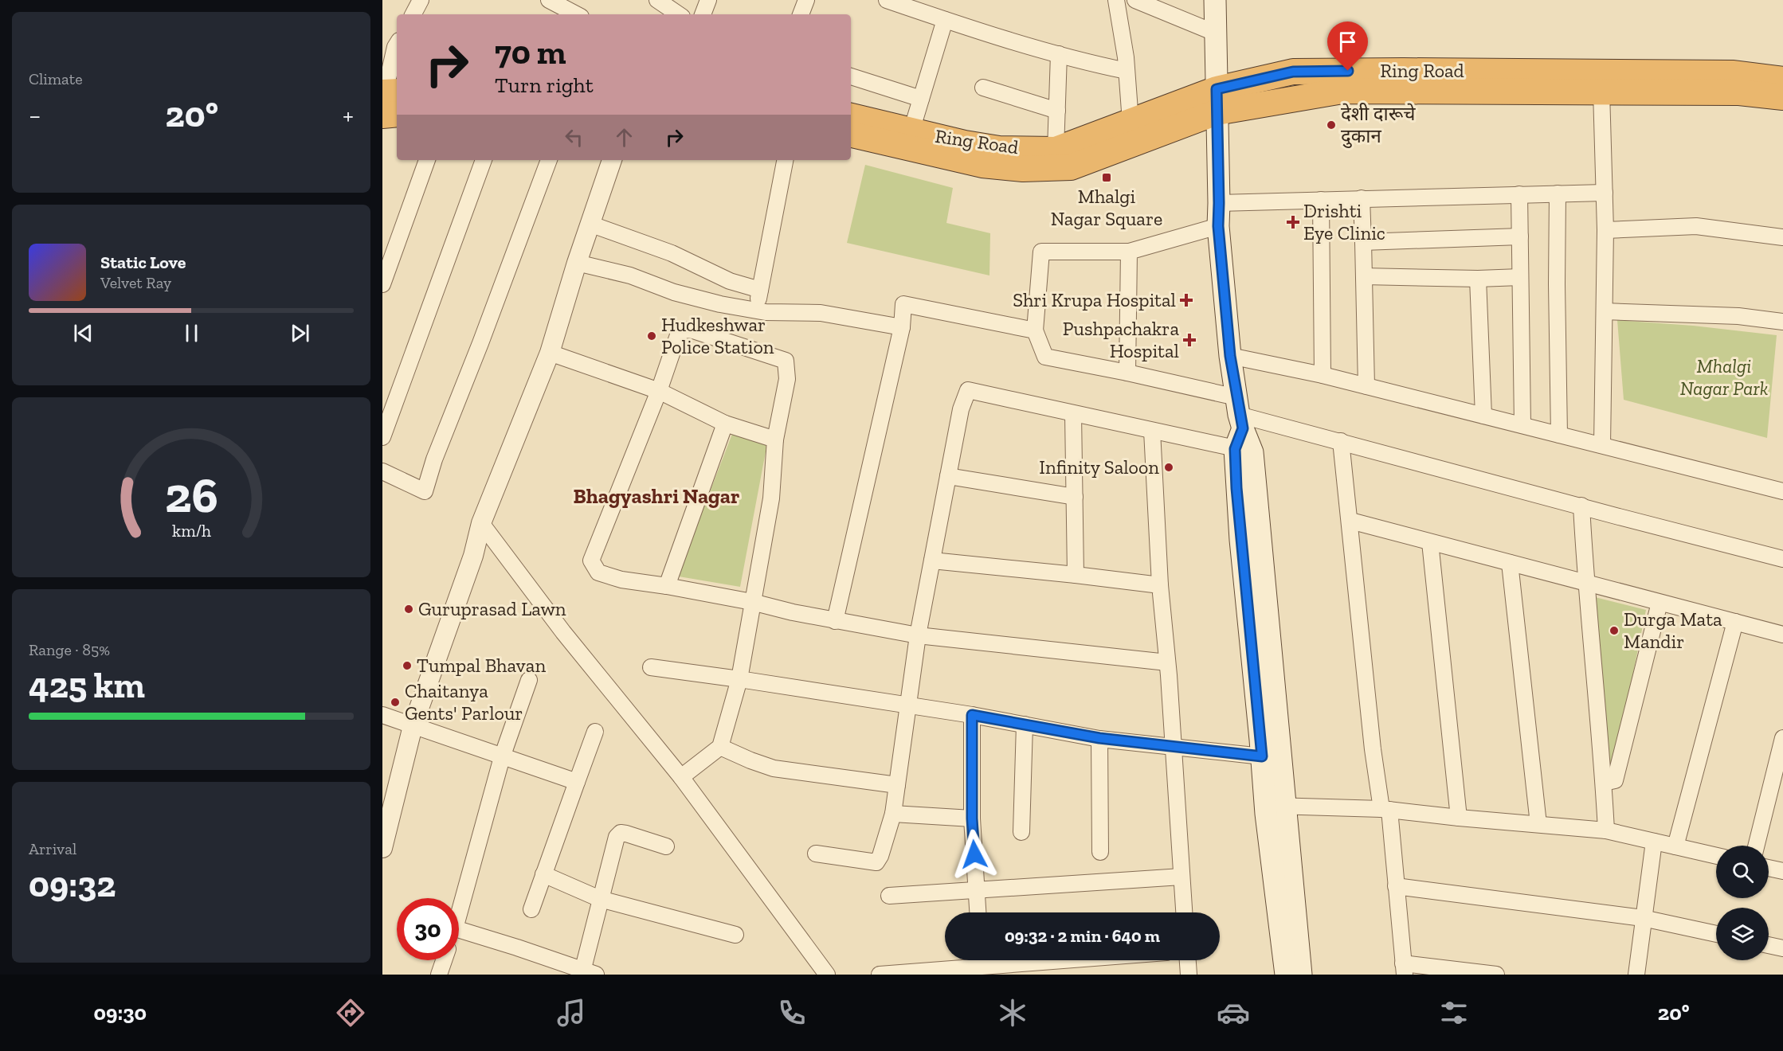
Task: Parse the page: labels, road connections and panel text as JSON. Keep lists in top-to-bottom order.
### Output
{
  "streets": {
    "highway": ["Ring Road"]
  },
  "districts": ["Bhagyashri Nagar"],
  "parks": ["Mhalgi Nagar Park"],
  "places": {
    "other": [
      "देशी दारूचे दुकान",
      "Hudkeshwar Police Station",
      "Infinity Saloon",
      "Guruprasad Lawn",
      "Durga Mata Mandir",
      "Tumpal Bhavan",
      "Chaitanya Gents' Parlour"
    ],
    "transit": ["Mhalgi Nagar Square"],
    "health": ["Drishti Eye Clinic", "Shri Krupa Hospital", "Pushpachakra Hospital"]
  },
  "page": {
    "tile": [
      "Climate",
      ["Range · 85%", "425 km"],
      ["Arrival", "09:32"]
    ],
    "turn": ["70 m", "Turn right"],
    "heat": ["−", "20°", "+"],
    "song": ["Static Love", "Velvet Ray"],
    "limit": "30",
    "trip": "09:32 · 2 min · 640 m",
    "tabs": ["09:30", "20°"],
    "gauge": ["26", "km/h"]
  }
}
